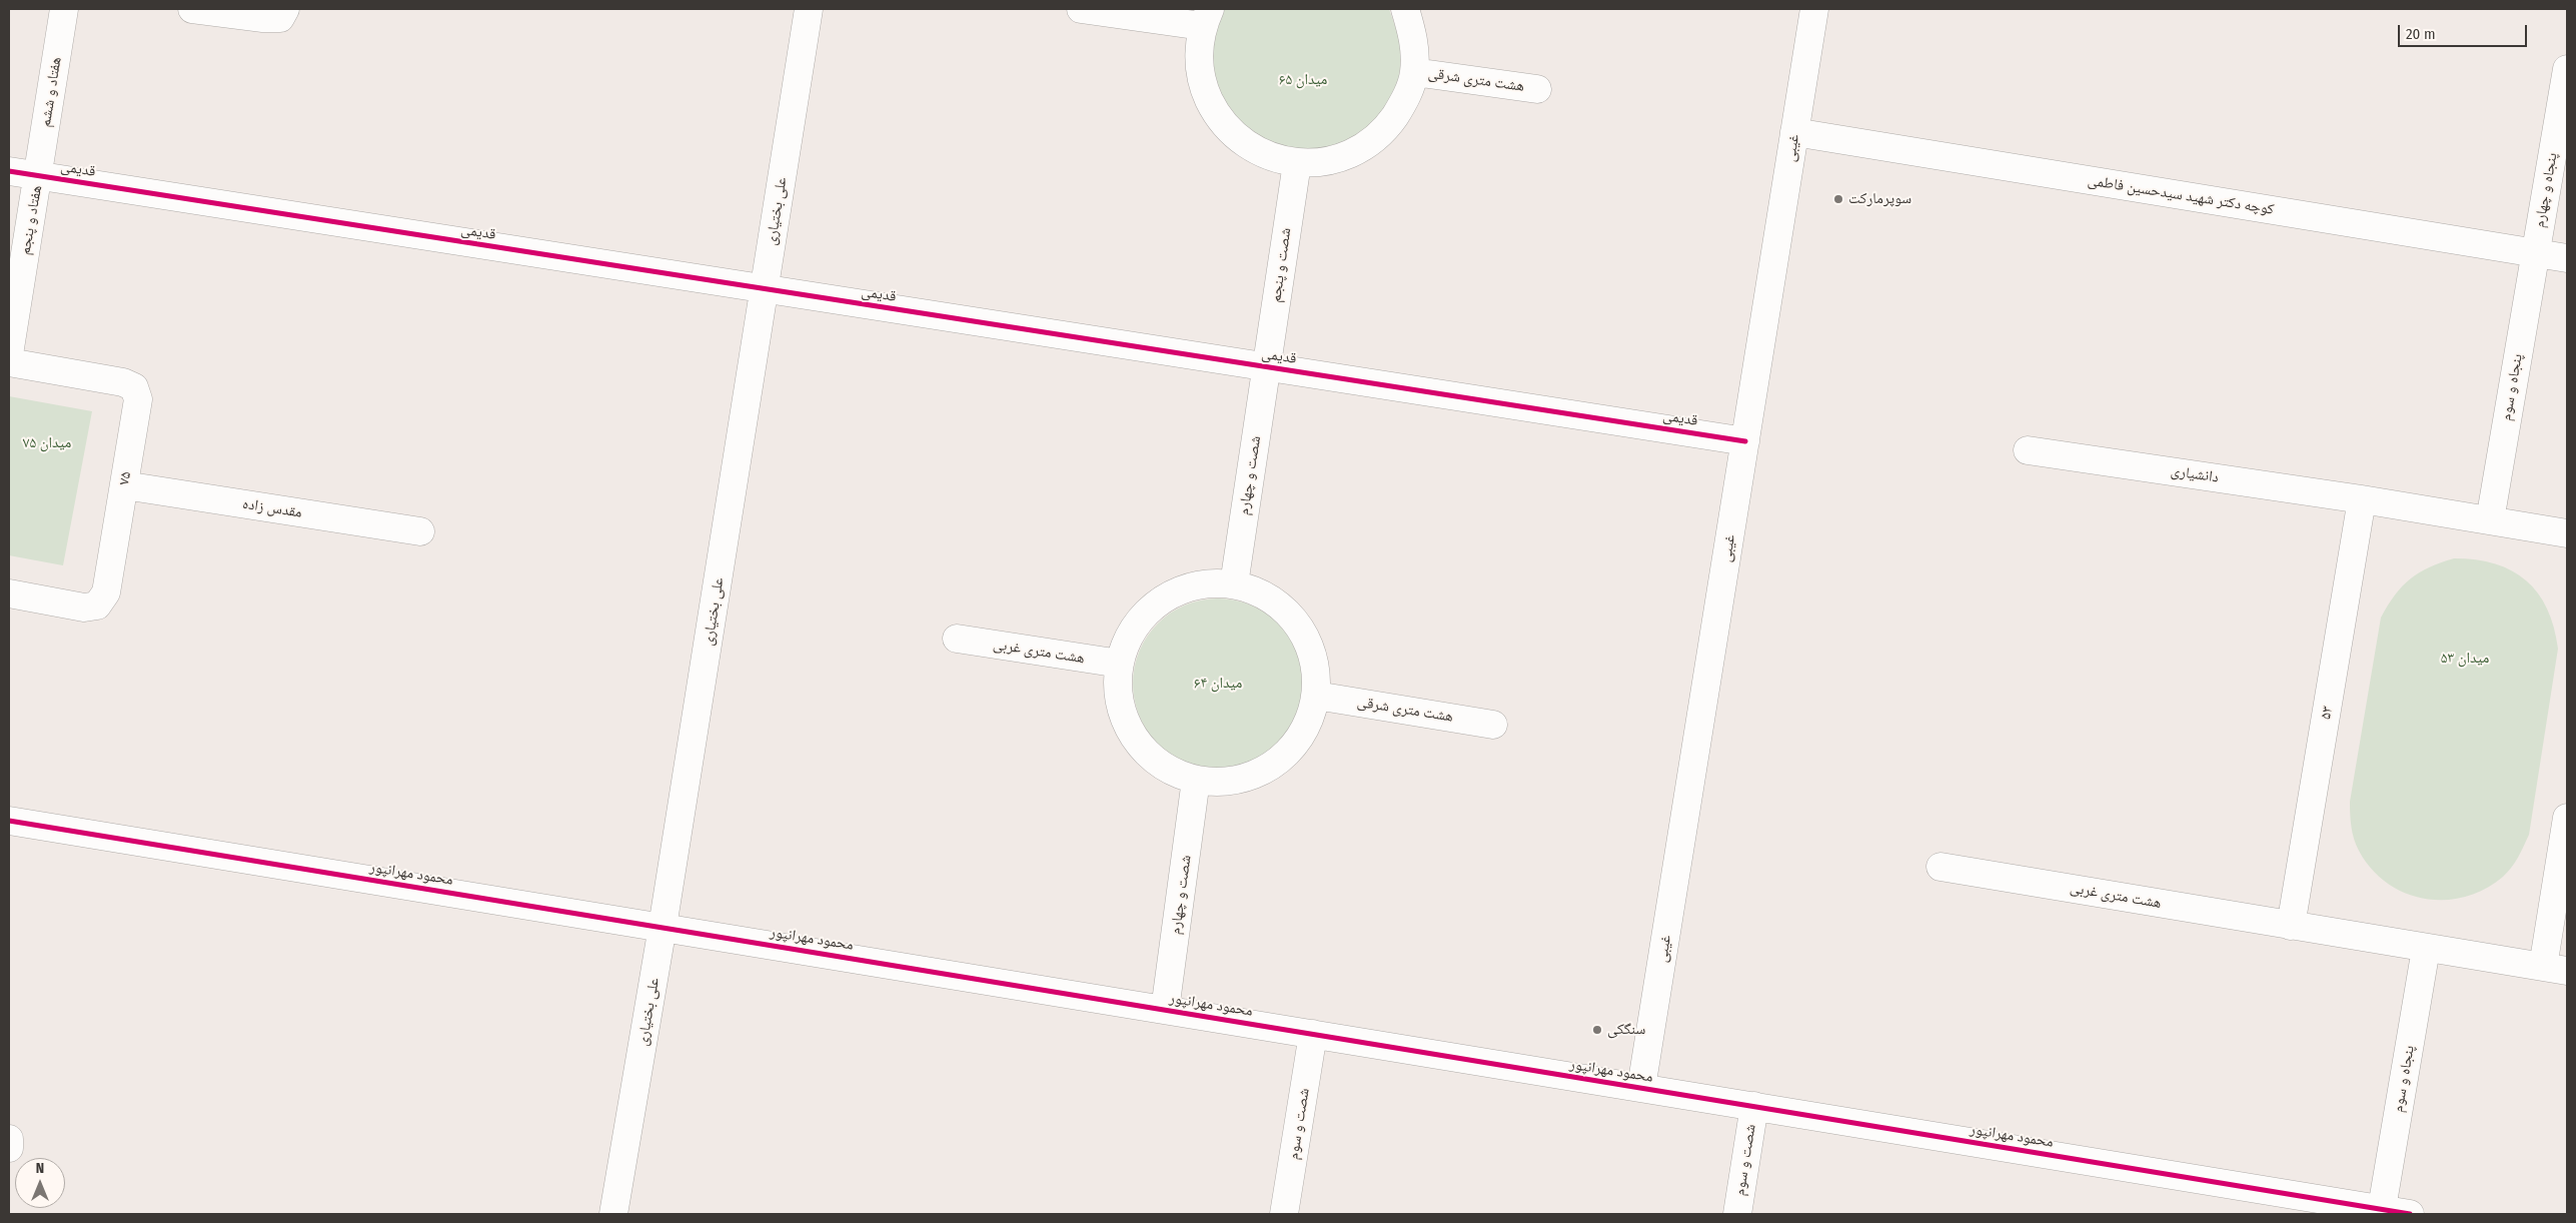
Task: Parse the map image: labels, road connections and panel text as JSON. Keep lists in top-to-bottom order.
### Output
{
  "streets": {
    "street": [
      "هشت متری شرقی",
      "هفتاد و ششم",
      "غیبی",
      "قدیمی",
      "پنجاه و چهارم",
      "کوچه دکتر شهید سیدحسین فاطمی",
      "علی بختیاری",
      "هفتاد و پنجم",
      "شصت و پنجم",
      "پنجاه و سوم",
      "دانشیاری",
      "شصت و چهارم",
      "۷۵",
      "مقدس زاده",
      "هشت متری غربی",
      "۵۳",
      "محمود مهرانپور",
      "شصت و سوم"
    ]
  },
  "crossings": [
    ["هفتاد و ششم", "قدیمی"],
    ["هفتاد و ششم", "هفتاد و پنجم"],
    ["غیبی", "قدیمی"],
    ["غیبی", "کوچه دکتر شهید سیدحسین فاطمی"],
    ["غیبی", "محمود مهرانپور"],
    ["قدیمی", "علی بختیاری"],
    ["قدیمی", "هفتاد و پنجم"],
    ["قدیمی", "شصت و پنجم"],
    ["قدیمی", "شصت و چهارم"],
    ["پنجاه و چهارم", "کوچه دکتر شهید سیدحسین فاطمی"],
    ["پنجاه و چهارم", "پنجاه و سوم"],
    ["کوچه دکتر شهید سیدحسین فاطمی", "پنجاه و سوم"],
    ["علی بختیاری", "محمود مهرانپور"],
    ["شصت و پنجم", "شصت و چهارم"],
    ["پنجاه و سوم", "محمود مهرانپور"],
    ["دانشیاری", "۵۳"],
    ["شصت و چهارم", "محمود مهرانپور"],
    ["۷۵", "مقدس زاده"],
    ["هشت متری غربی", "۵۳"],
    ["محمود مهرانپور", "شصت و سوم"]
  ],
  "parks": [
    "میدان ۶۵",
    "میدان ۷۵",
    "میدان ۵۳",
    "میدان ۶۴"
  ],
  "places": ["سوپرمارکت", "سنگکی"],
  "scale_bar": "20 m",
  "north": "top"
}
